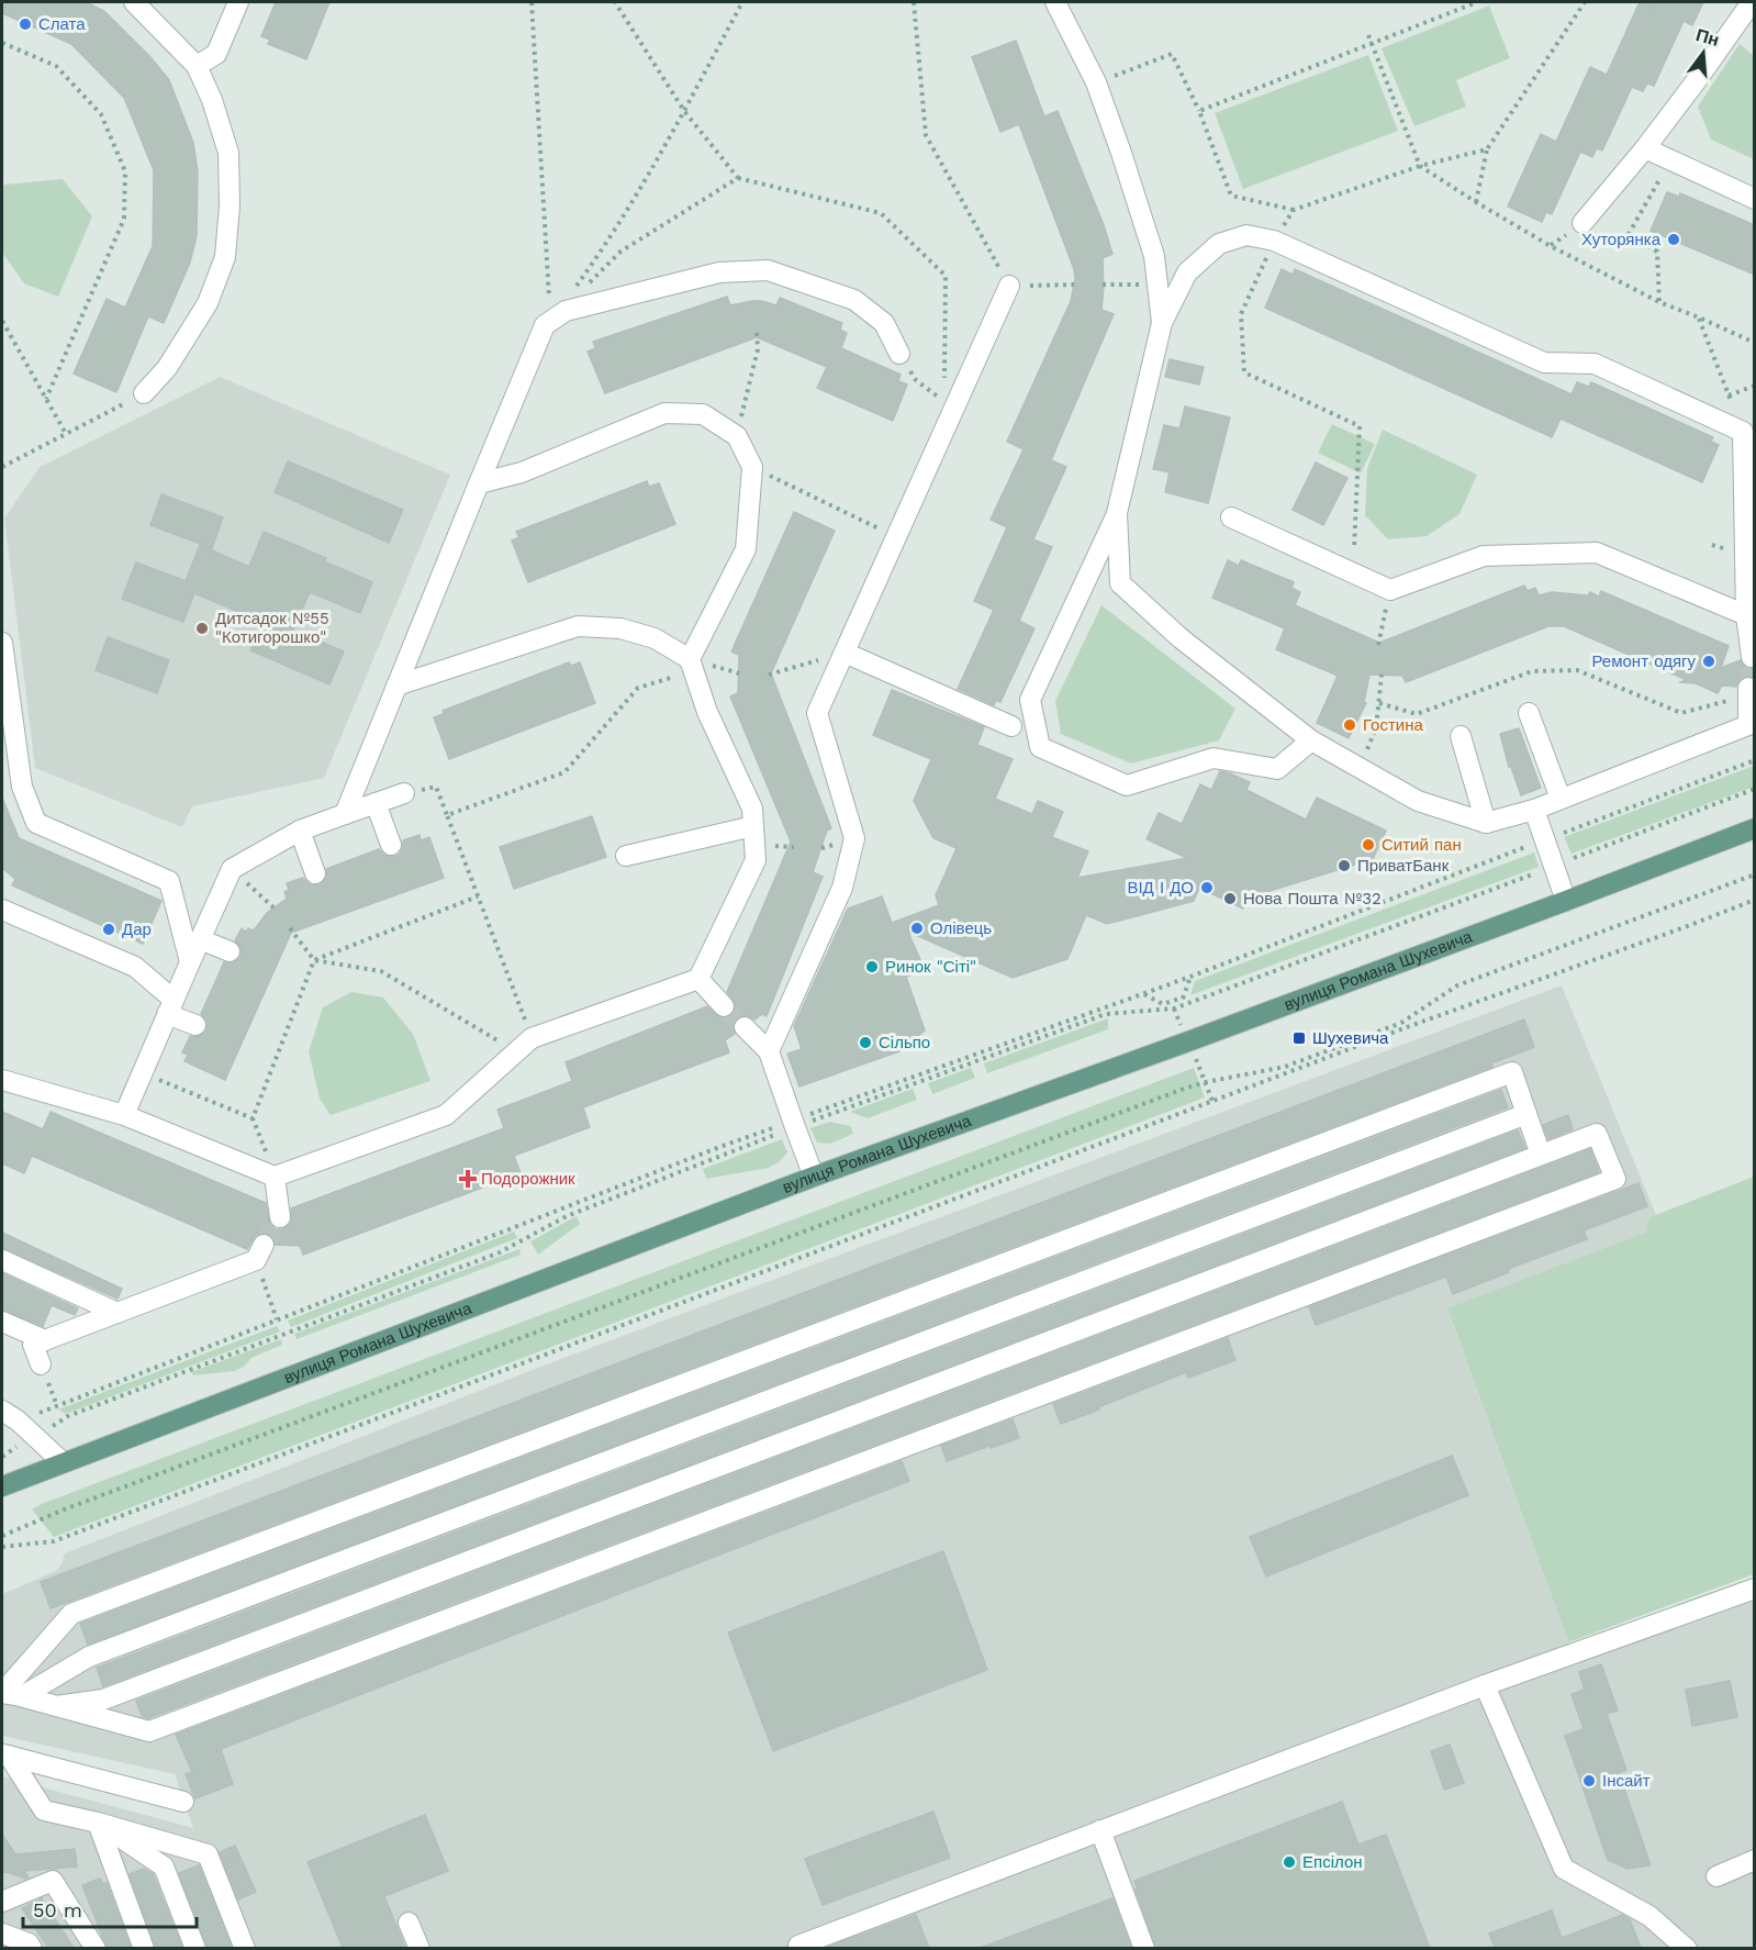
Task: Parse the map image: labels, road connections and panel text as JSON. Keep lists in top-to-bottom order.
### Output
{
  "streets": {
    "main road": ["вулиця Романа Шухевича"]
  },
  "places": {
    "other": [
      "Слата",
      "Хуторянка",
      "Дитсадок №55 \"Котигорошко\"",
      "Ремонт одягу",
      "Гостина",
      "Ситий пан",
      "ПриватБанк",
      "ВІД І ДО",
      "Нова Пошта №32",
      "Олівець",
      "Дар",
      "Ринок \"Сіті\"",
      "Сільпо",
      "Інсайт",
      "Епсілон"
    ],
    "transit": ["Шухевича"],
    "health": ["Подорожник"]
  },
  "scale_bar": "50 m",
  "north": "top"
}
